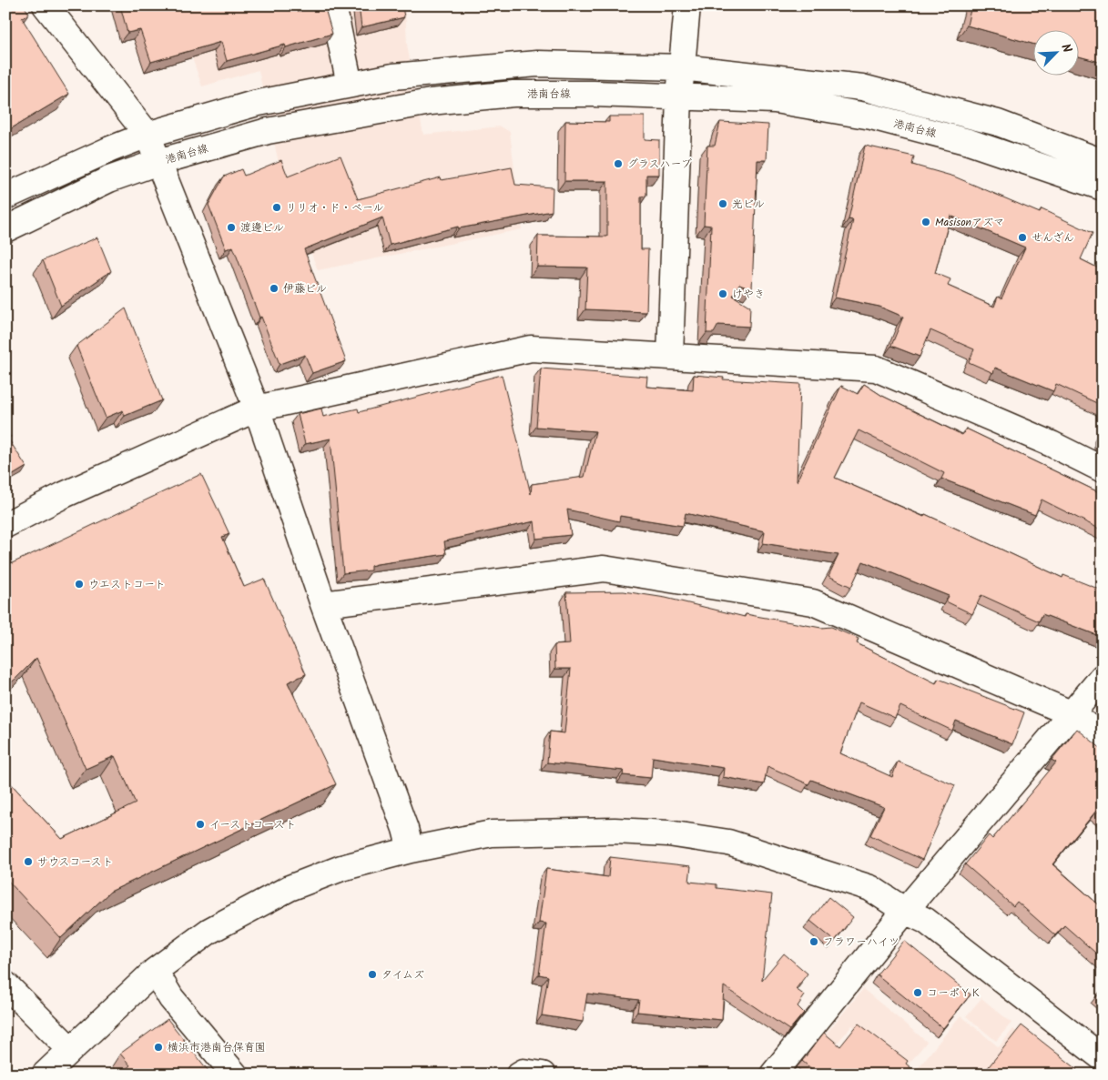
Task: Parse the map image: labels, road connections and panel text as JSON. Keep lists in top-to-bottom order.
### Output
{
  "streets": {
    "street": ["港南台線"]
  },
  "places": [
    "グラスハーブ",
    "光ビル",
    "リリオ・ド・ベール",
    "Masisonアズマ",
    "渡邊ビル",
    "せんざん",
    "伊藤ビル",
    "けやき",
    "ウエストコート",
    "イーストコースト",
    "サウスコースト",
    "フラワーハイツ",
    "タイムズ",
    "コーポＹＫ",
    "横浜市港南台保育園"
  ],
  "north": "top right"
}
